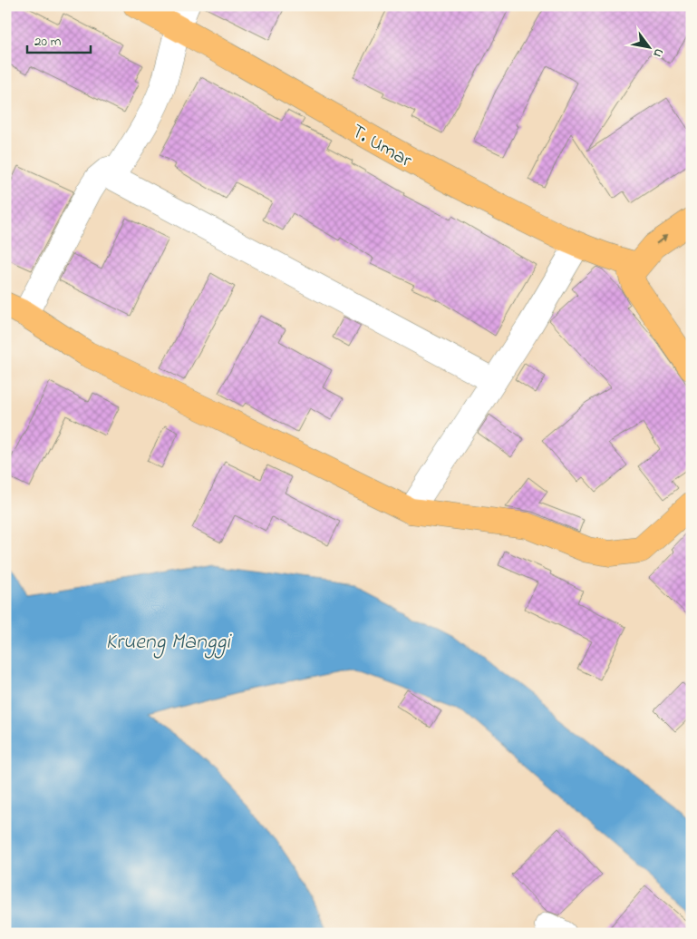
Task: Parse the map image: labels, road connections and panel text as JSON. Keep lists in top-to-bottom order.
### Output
{
  "streets": {
    "main road": ["T. Umar"]
  },
  "water": ["Krueng Manggi"],
  "scale_bar": "20 m",
  "north": "bottom right"
}
